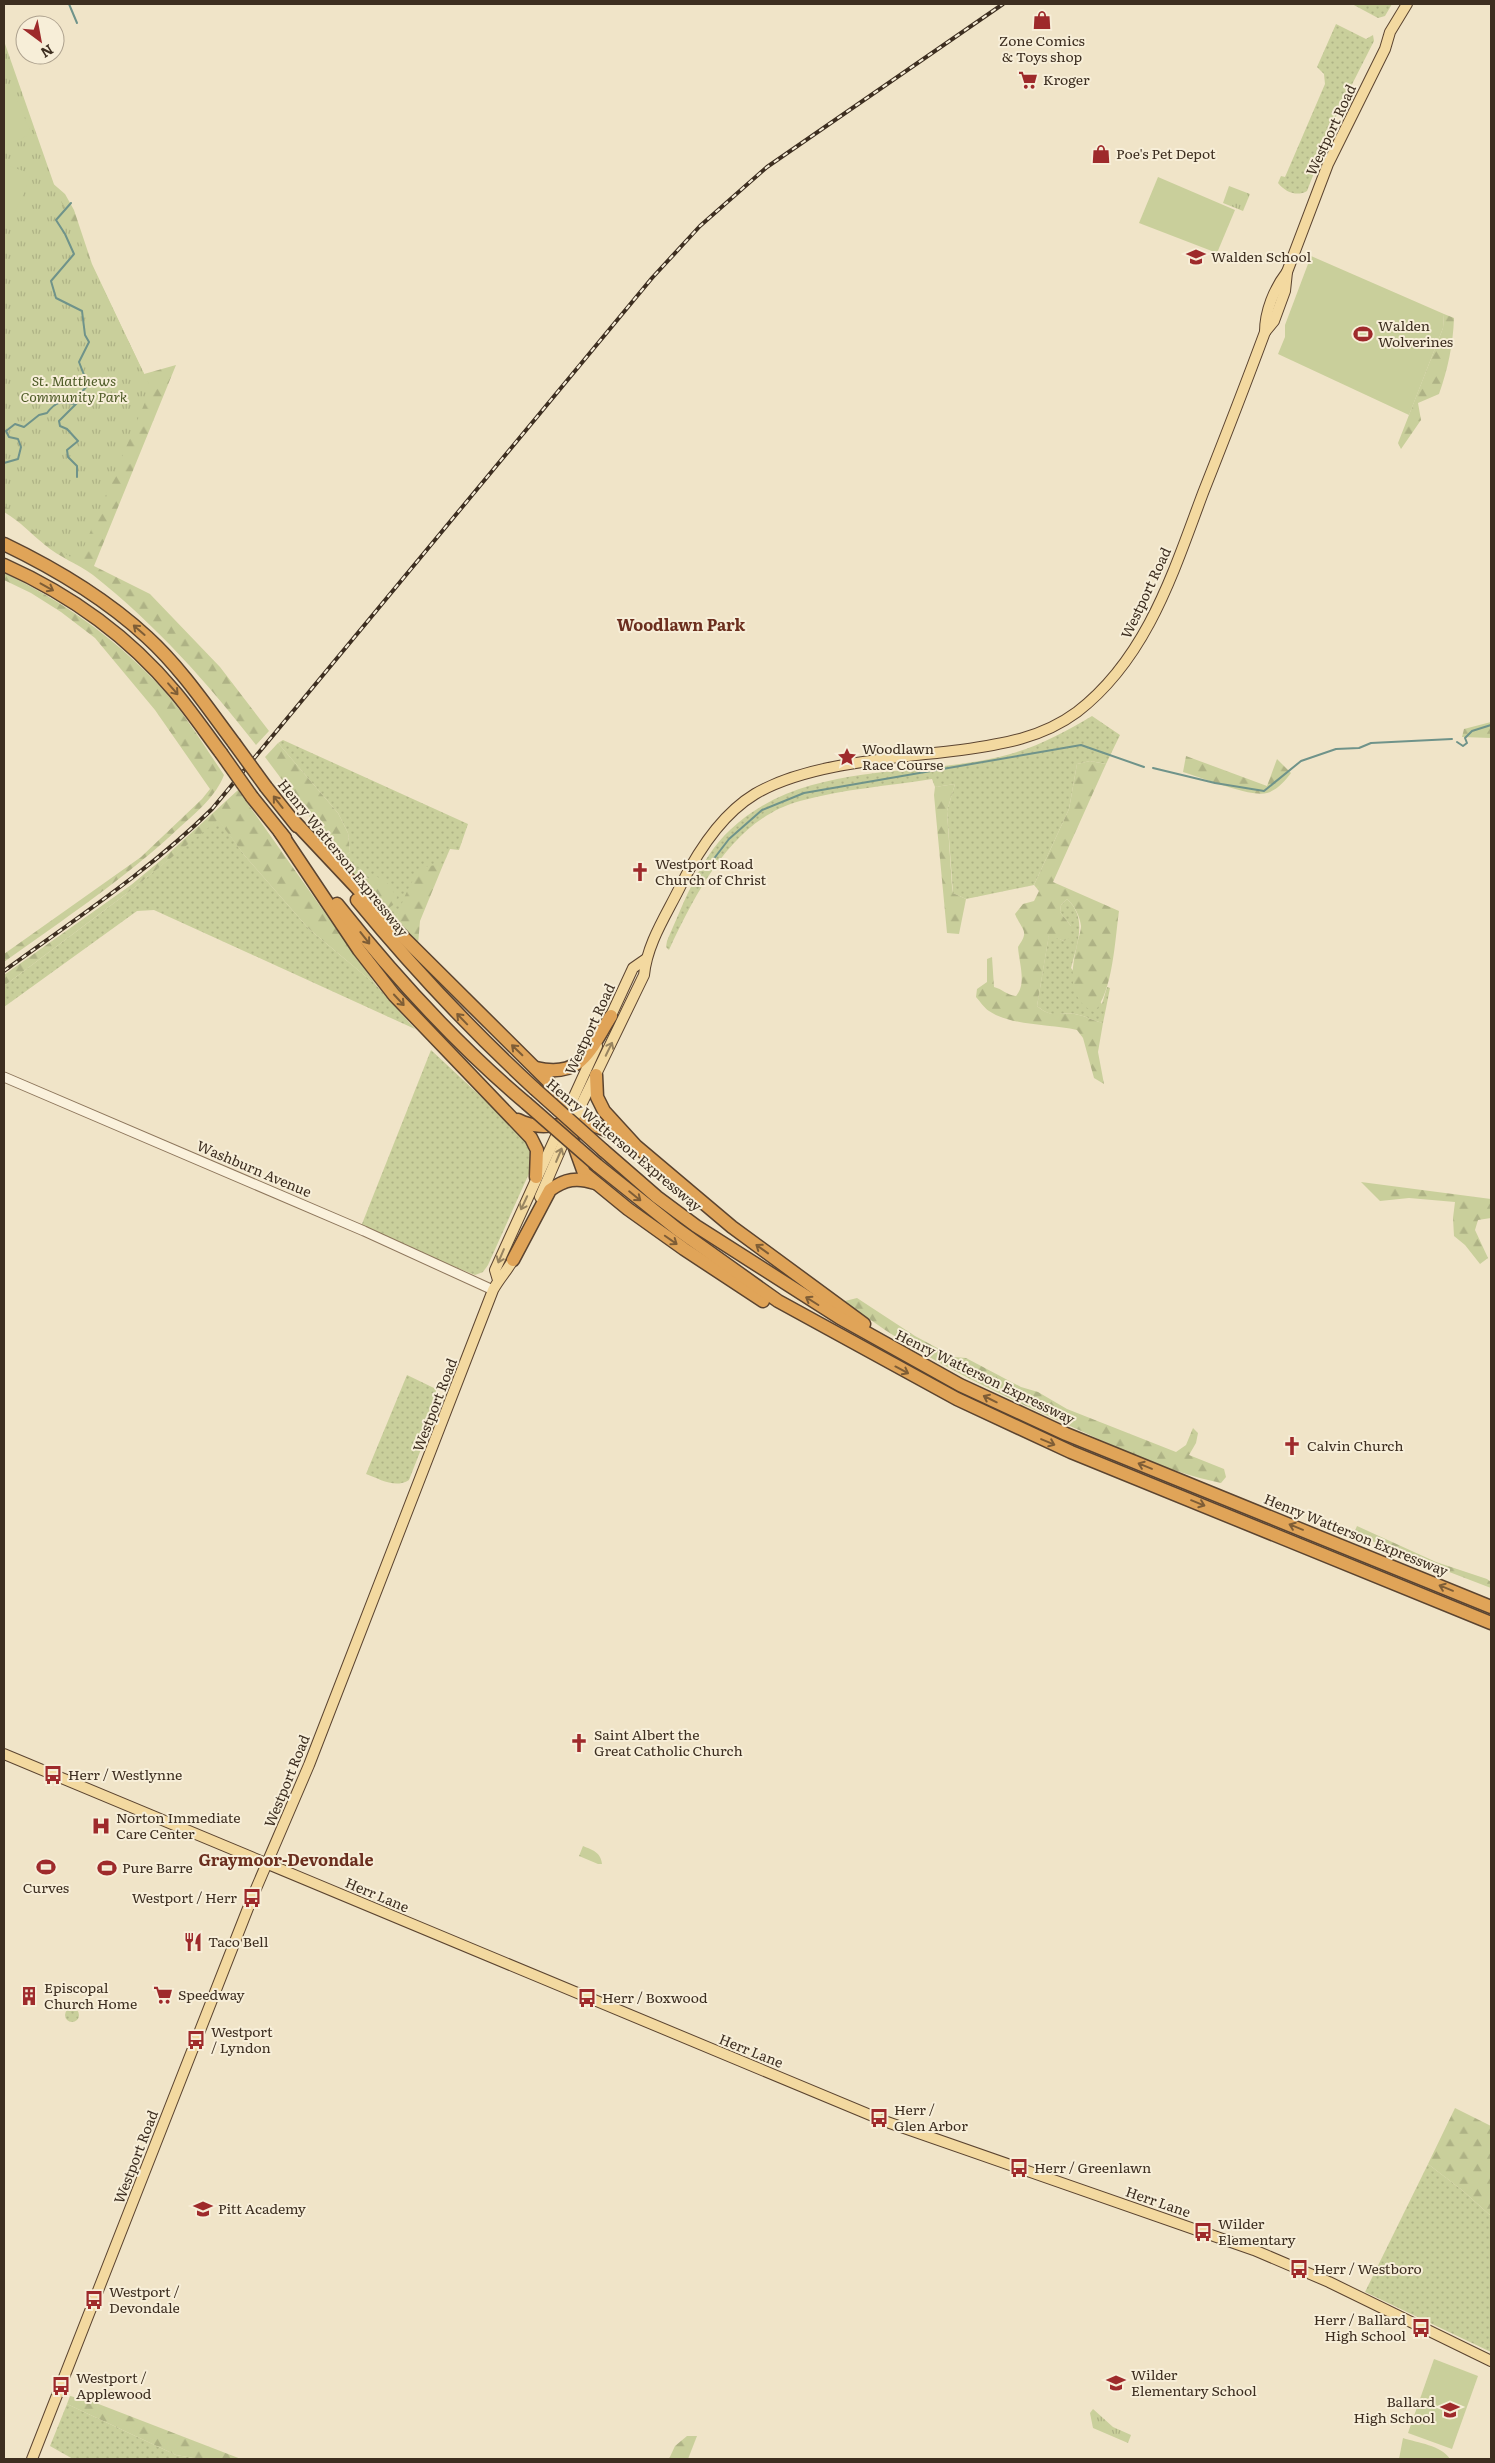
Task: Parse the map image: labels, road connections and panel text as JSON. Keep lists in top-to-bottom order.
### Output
{
  "streets": {
    "highway": ["Henry Watterson Expressway"],
    "main road": ["Westport Road", "Herr Lane"],
    "street": ["Washburn Avenue"]
  },
  "crossings": [
    ["Westport Road", "Washburn Avenue"],
    ["Westport Road", "Herr Lane"]
  ],
  "districts": ["Woodlawn Park", "Graymoor-Devondale"],
  "parks": ["St. Matthews Community Park"],
  "places": {
    "shop": ["Zone Comics & Toys shop", "Poe's Pet Depot"],
    "supermarket": ["Kroger", "Speedway"],
    "school or university": [
      "Walden School",
      "Pitt Academy",
      "Wilder Elementary School",
      "Ballard High School"
    ],
    "sports": ["Walden Wolverines", "Curves", "Pure Barre"],
    "place": ["Woodlawn Race Course"],
    "church": ["Westport Road Church of Christ", "Calvin Church", "Saint Albert the Great Catholic Church"],
    "bus stop": [
      "Herr / Westlynne",
      "Westport / Herr",
      "Herr / Boxwood",
      "Westport / Lyndon",
      "Herr / Glen Arbor",
      "Herr / Greenlawn",
      "Wilder Elementary",
      "Herr / Westboro",
      "Westport / Devondale",
      "Herr / Ballard High School",
      "Westport / Applewood"
    ],
    "hospital": ["Norton Immediate Care Center"],
    "restaurant": ["Taco Bell"],
    "building": ["Episcopal Church Home"]
  },
  "north": "bottom right"
}
